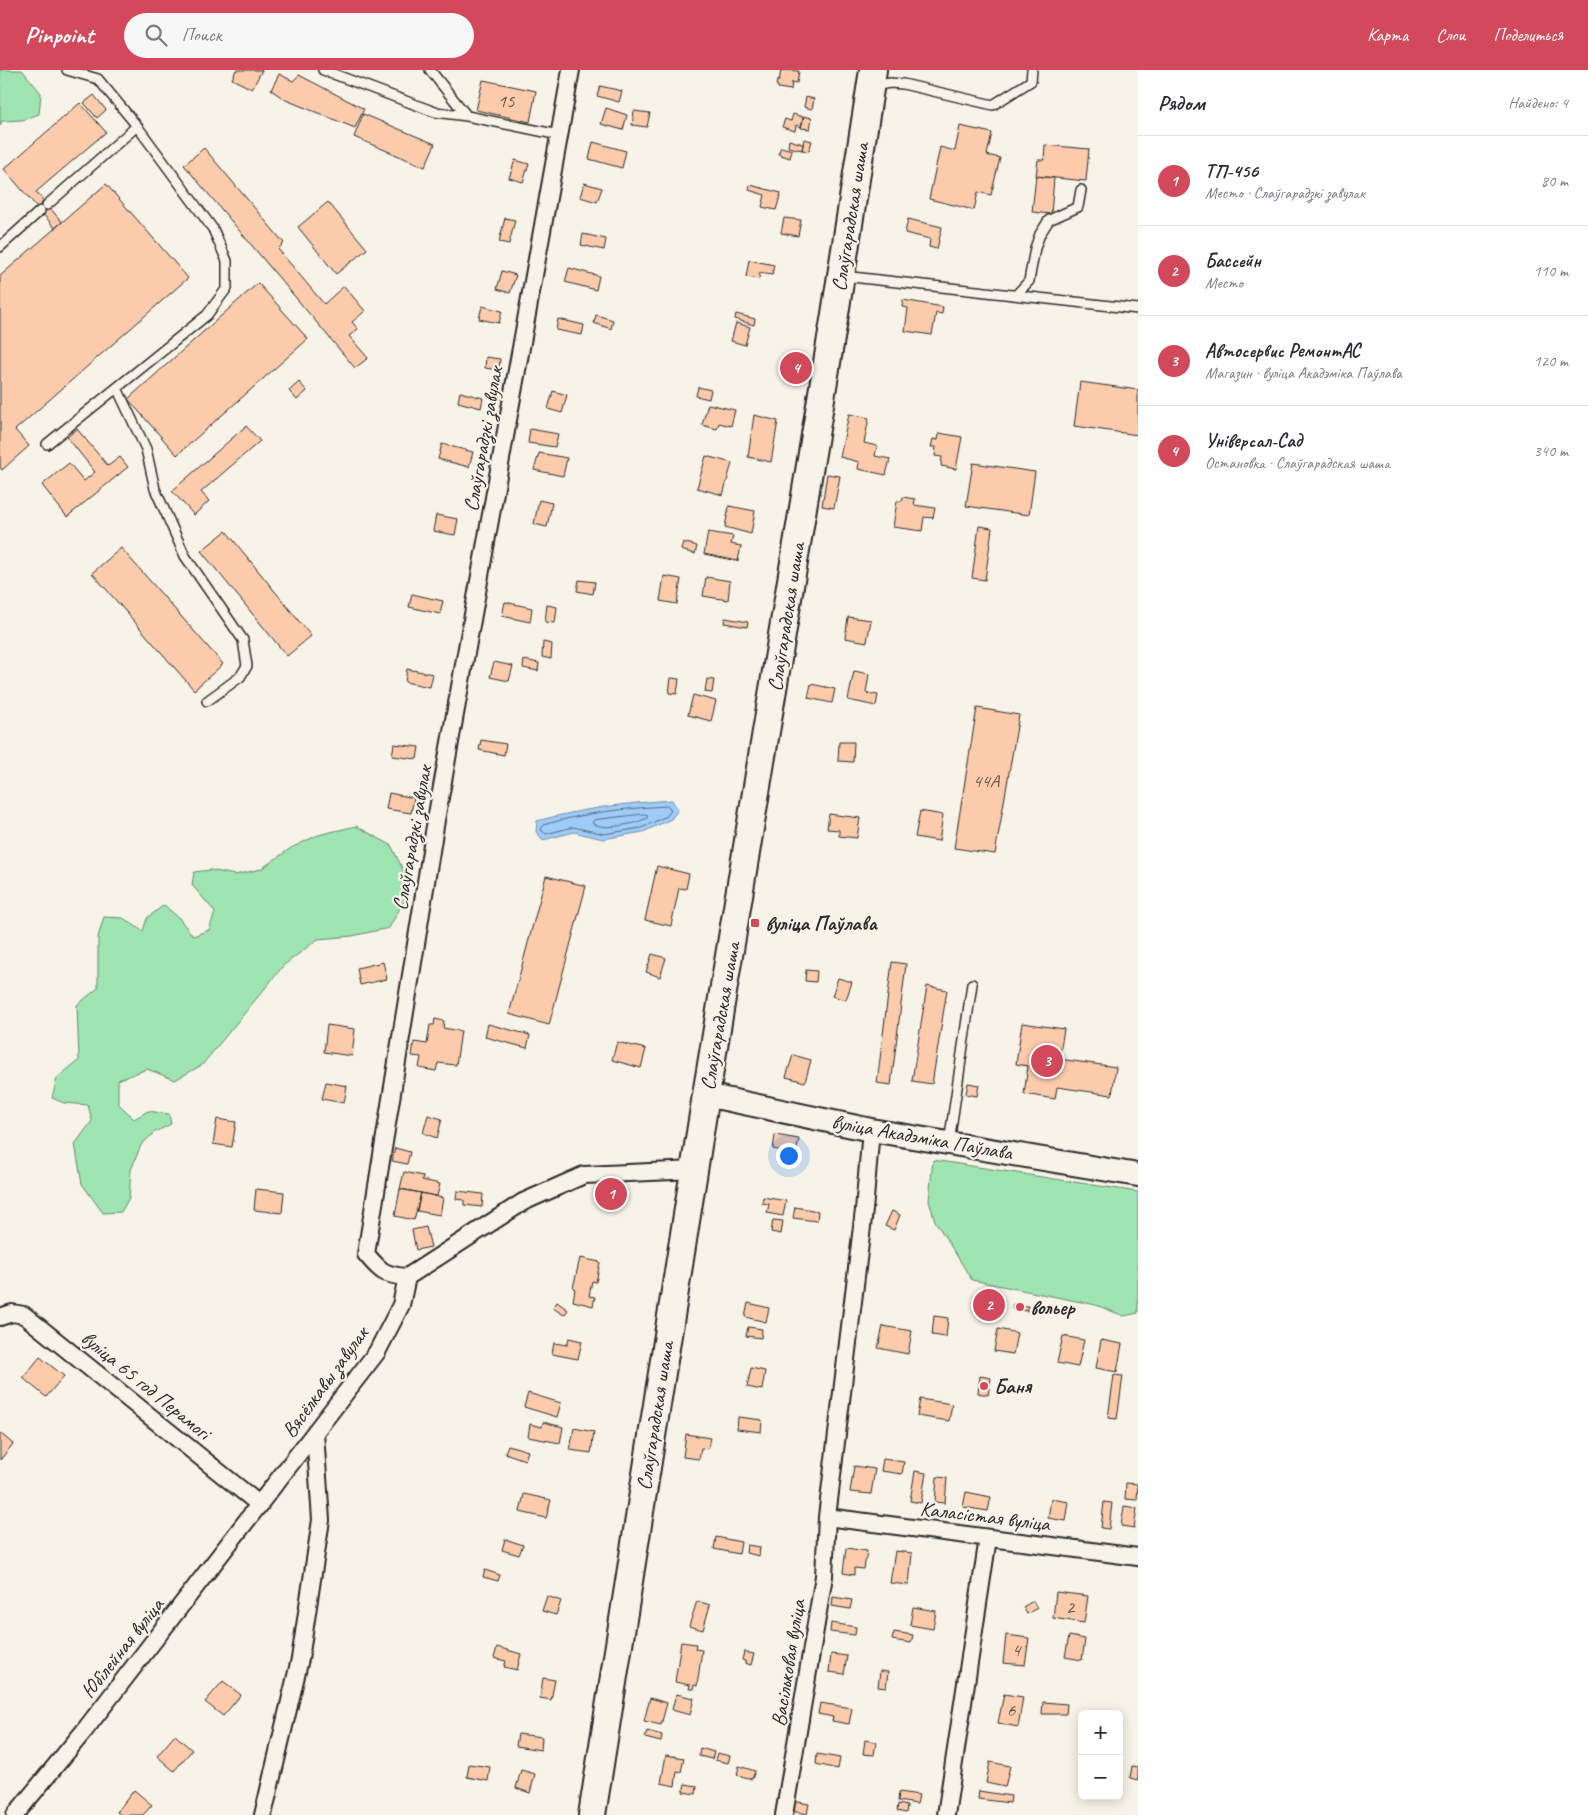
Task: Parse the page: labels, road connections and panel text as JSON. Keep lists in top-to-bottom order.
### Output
{
  "streets": {
    "main road": ["Слаўгарадская шаша", "вуліца Акадэміка Паўлава"],
    "street": [
      "Слаўгарадзкі завулак",
      "Вясёлкавы завулак",
      "вуліца 65 год Перамогі",
      "Каласістая вуліца",
      "Юбілейная вуліца",
      "Васільковая вуліца"
    ]
  },
  "crossings": [
    ["Слаўгарадская шаша", "вуліца Акадэміка Паўлава"],
    ["Слаўгарадзкі завулак", "Вясёлкавы завулак"],
    ["вуліца Акадэміка Паўлава", "Васільковая вуліца"],
    ["Вясёлкавы завулак", "вуліца 65 год Перамогі"],
    ["Вясёлкавы завулак", "Юбілейная вуліца"],
    ["вуліца 65 год Перамогі", "Юбілейная вуліца"],
    ["Каласістая вуліца", "Васільковая вуліца"]
  ],
  "places": {
    "transit": ["вуліца Паўлава"],
    "other": ["вольер", "Баня"]
  },
  "house_numbers": [
    "15",
    "44А",
    "2",
    "4",
    "6"
  ],
  "page": {
    "header": "Pinpoint",
    "search": "Поиск",
    "nav": ["Карта", "Слои", "Поделиться"],
    "heading": ["Рядом", "Найдено: 4"],
    "list": [
      {
        "mark": "1",
        "name": "ТП-456",
        "note": "Место · Слаўгарадзкі завулак",
        "value": "80 m"
      },
      {
        "mark": "2",
        "name": "Бассейн",
        "note": "Место",
        "value": "110 m"
      },
      {
        "mark": "3",
        "name": "Автосервис РемонтАС",
        "note": "Магазин · вуліца Акадэміка Паўлава",
        "value": "120 m"
      },
      {
        "mark": "4",
        "name": "Універсал-Сад",
        "note": "Остановка · Слаўгарадская шаша",
        "value": "340 m"
      }
    ],
    "pins": [
      "4",
      "3",
      "1",
      "2"
    ],
    "map_buttons": ["+", "−"]
  }
}
